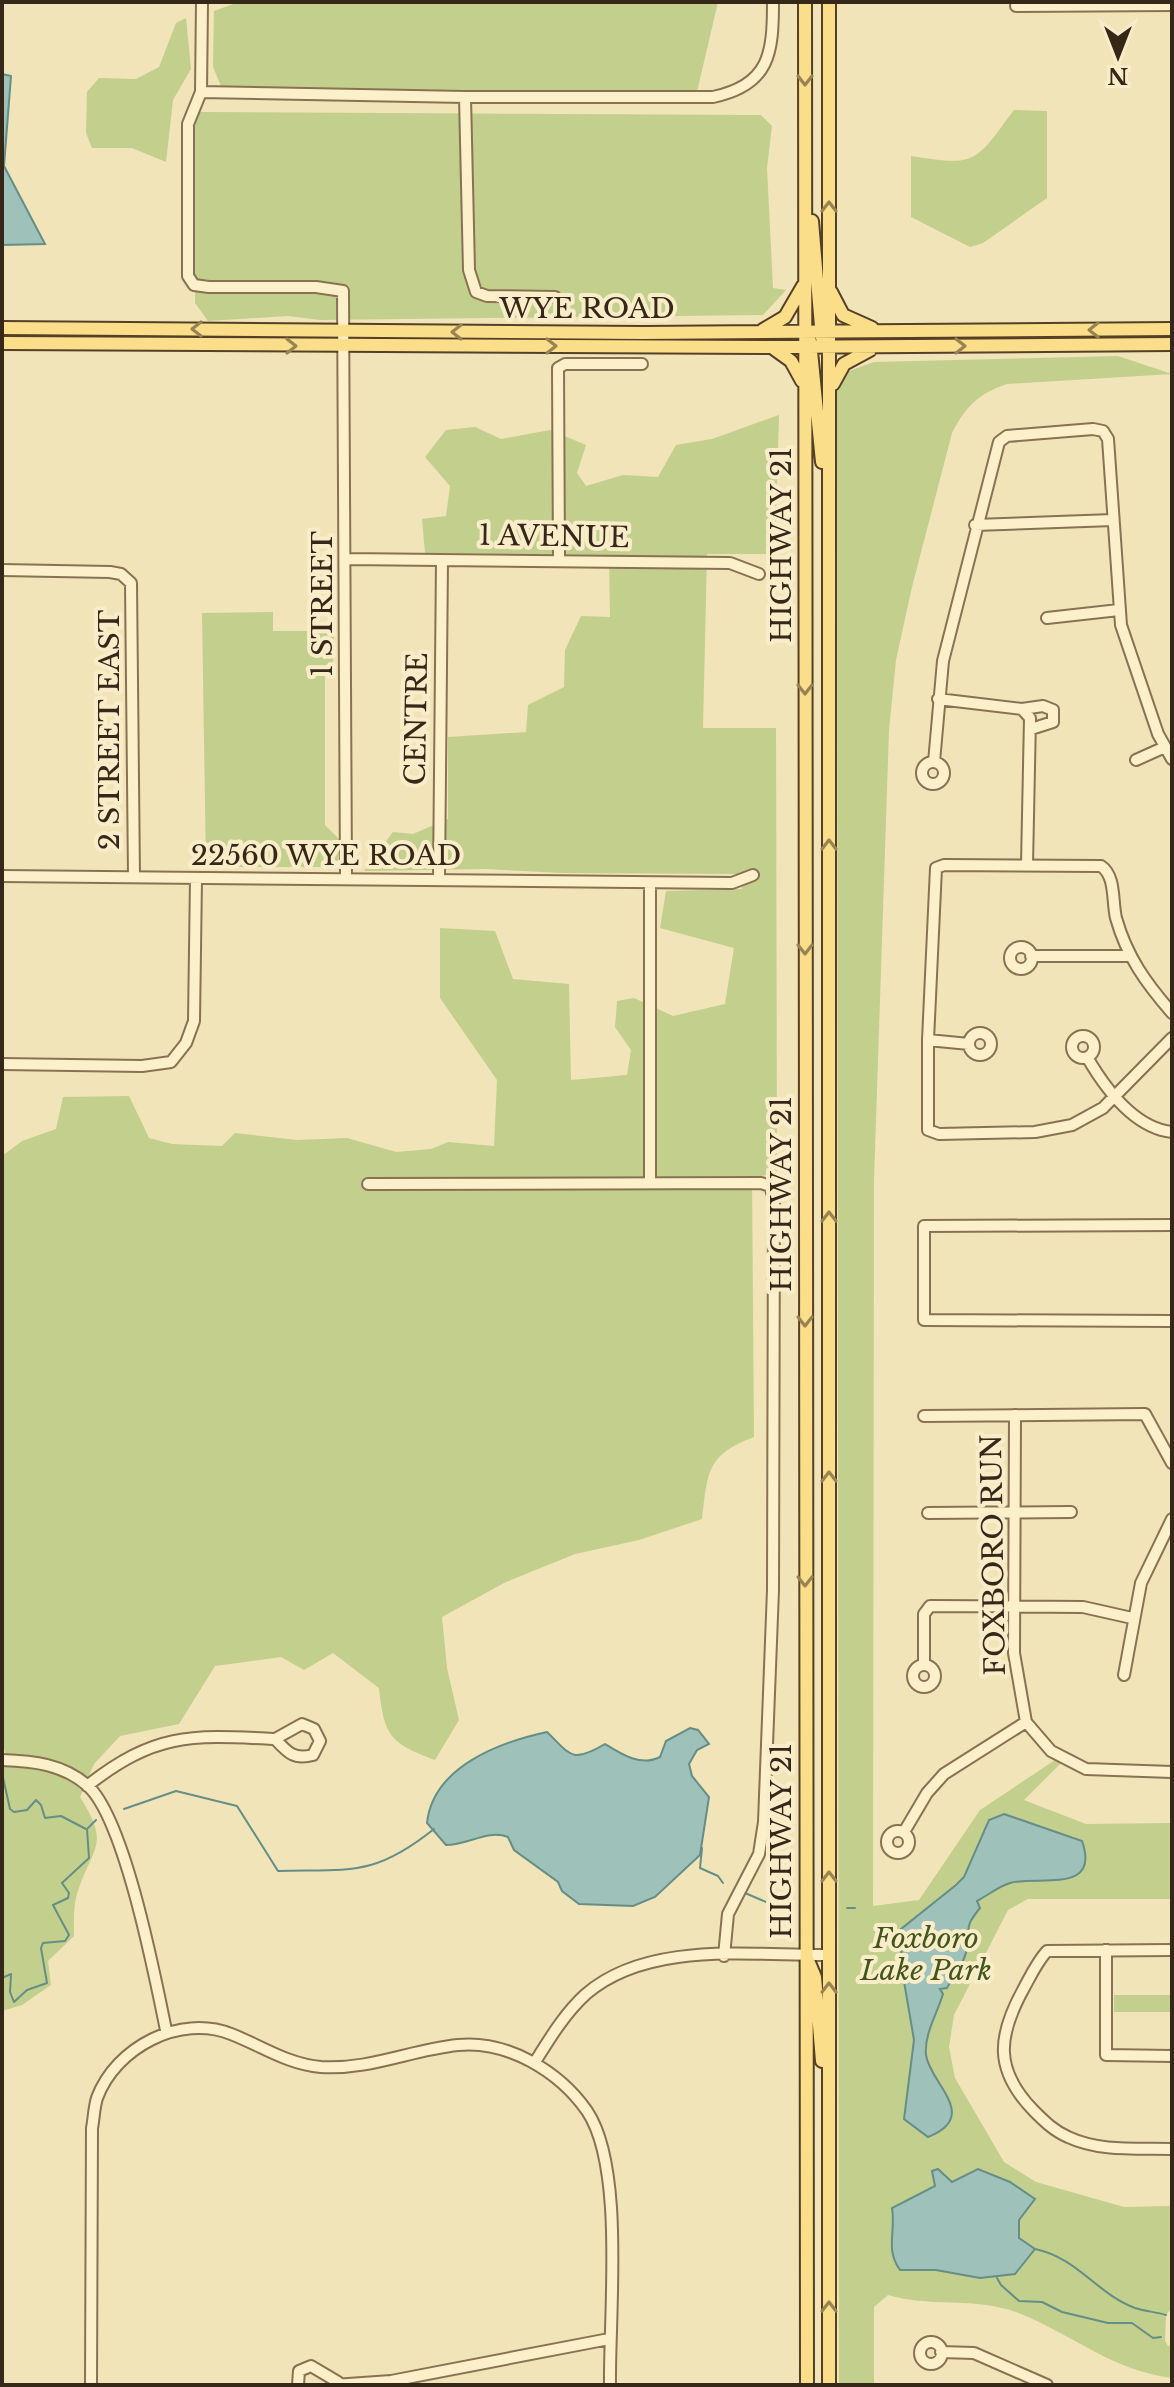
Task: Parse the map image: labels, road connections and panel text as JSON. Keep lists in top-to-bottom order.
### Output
{
  "streets": {
    "main road": ["WYE ROAD", "HIGHWAY 21"],
    "street": [
      "1 AVENUE",
      "1 STREET",
      "CENTRE",
      "2 STREET EAST",
      "22560 WYE ROAD",
      "FOXBORO RUN"
    ]
  },
  "crossings": [
    ["WYE ROAD", "HIGHWAY 21"],
    ["WYE ROAD", "1 STREET"],
    ["1 AVENUE", "1 STREET"],
    ["1 AVENUE", "CENTRE"],
    ["1 STREET", "22560 WYE ROAD"],
    ["CENTRE", "22560 WYE ROAD"],
    ["2 STREET EAST", "22560 WYE ROAD"]
  ],
  "parks": ["Foxboro Lake Park"],
  "north": "bottom"
}
